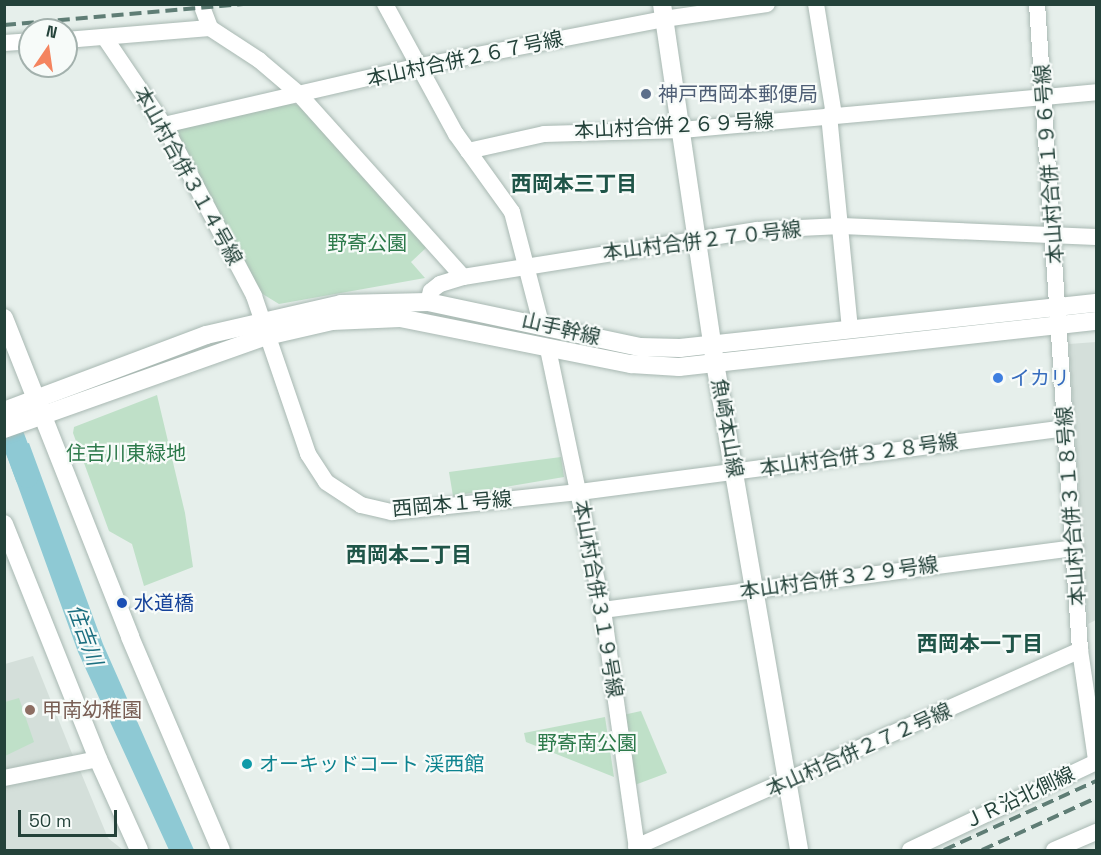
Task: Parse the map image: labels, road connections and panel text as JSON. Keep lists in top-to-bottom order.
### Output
{
  "streets": {
    "street": [
      "本山村合併２６７号線",
      "本山村合併２６９号線",
      "本山村合併１９６号線",
      "本山村合併３１４号線",
      "本山村合併２７０号線",
      "山手幹線",
      "魚崎本山線",
      "本山村合併３２８号線",
      "西岡本１号線",
      "本山村合併３１８号線",
      "本山村合併３２９号線",
      "本山村合併３１９号線",
      "本山村合併２７２号線",
      "ＪＲ沿北側線"
    ]
  },
  "crossings": [
    ["本山村合併２６７号線", "本山村合併３１４号線"],
    ["本山村合併２６７号線", "魚崎本山線"],
    ["本山村合併２６９号線", "本山村合併１９６号線"],
    ["本山村合併２６９号線", "魚崎本山線"],
    ["本山村合併１９６号線", "本山村合併２７０号線"],
    ["本山村合併１９６号線", "山手幹線"],
    ["本山村合併１９６号線", "本山村合併３１８号線"],
    ["本山村合併３１４号線", "山手幹線"],
    ["本山村合併３１４号線", "西岡本１号線"],
    ["本山村合併２７０号線", "山手幹線"],
    ["本山村合併２７０号線", "魚崎本山線"],
    ["山手幹線", "魚崎本山線"],
    ["山手幹線", "西岡本１号線"],
    ["山手幹線", "本山村合併３１８号線"],
    ["山手幹線", "本山村合併３１９号線"],
    ["魚崎本山線", "本山村合併３２８号線"],
    ["魚崎本山線", "本山村合併３２９号線"],
    ["魚崎本山線", "本山村合併２７２号線"],
    ["本山村合併３２８号線", "西岡本１号線"],
    ["本山村合併３２８号線", "本山村合併３１８号線"],
    ["本山村合併３２８号線", "本山村合併３１９号線"],
    ["西岡本１号線", "本山村合併３１９号線"],
    ["本山村合併３１８号線", "本山村合併３２９号線"],
    ["本山村合併３１８号線", "本山村合併２７２号線"],
    ["本山村合併３１８号線", "ＪＲ沿北側線"],
    ["本山村合併３２９号線", "本山村合併３１９号線"],
    ["本山村合併３１９号線", "本山村合併２７２号線"]
  ],
  "districts": ["西岡本三丁目", "西岡本二丁目", "西岡本一丁目"],
  "water": ["住吉川"],
  "parks": ["野寄公園", "住吉川東緑地", "野寄南公園"],
  "places": [
    "神戸西岡本郵便局",
    "イカリ",
    "水道橋",
    "甲南幼稚園",
    "オーキッドコート 渓西館"
  ],
  "scale_bar": "50 m",
  "north": "top"
}
